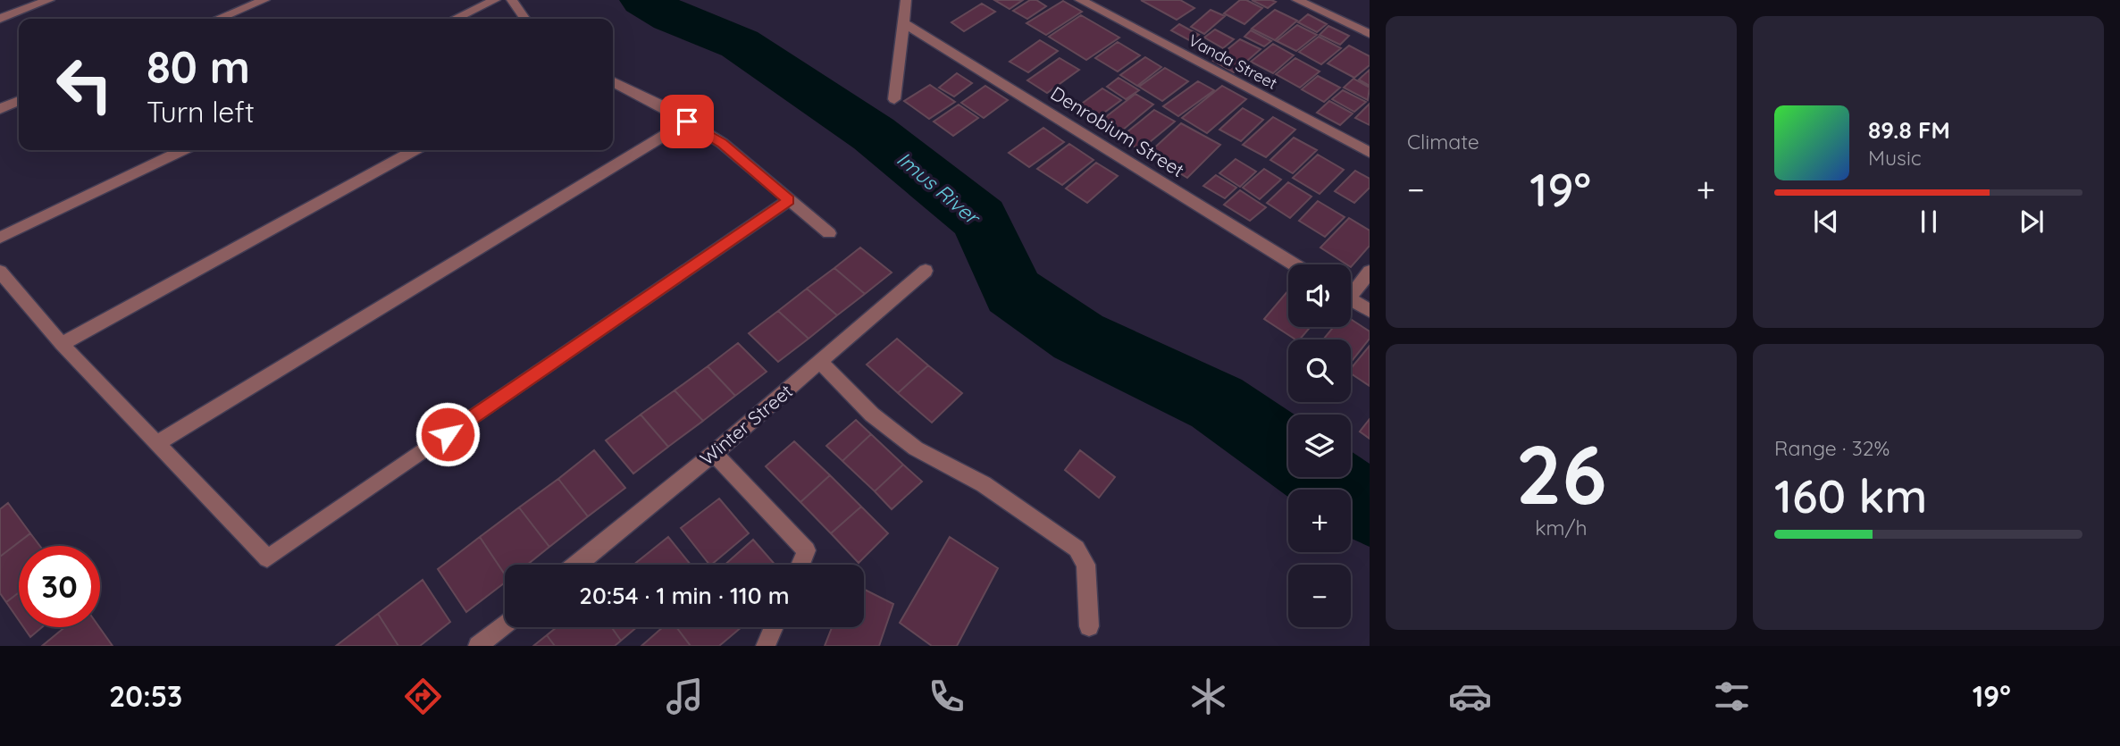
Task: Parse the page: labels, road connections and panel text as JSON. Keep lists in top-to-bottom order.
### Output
{
  "streets": {
    "street": ["Vanda Street", "Denrobium Street", "Winter Street"]
  },
  "water": ["Imus River"],
  "page": {
    "tile": [
      "Climate",
      ["26", "km/h"],
      ["Range · 32%", "160 km"]
    ],
    "turn": ["80 m", "Turn left"],
    "song": ["89.8 FM", "Music"],
    "heat": ["−", "19°", "+"],
    "map_buttons": ["+", "−"],
    "limit": "30",
    "trip": "20:54 · 1 min · 110 m",
    "tabs": ["20:53", "19°"]
  }
}
